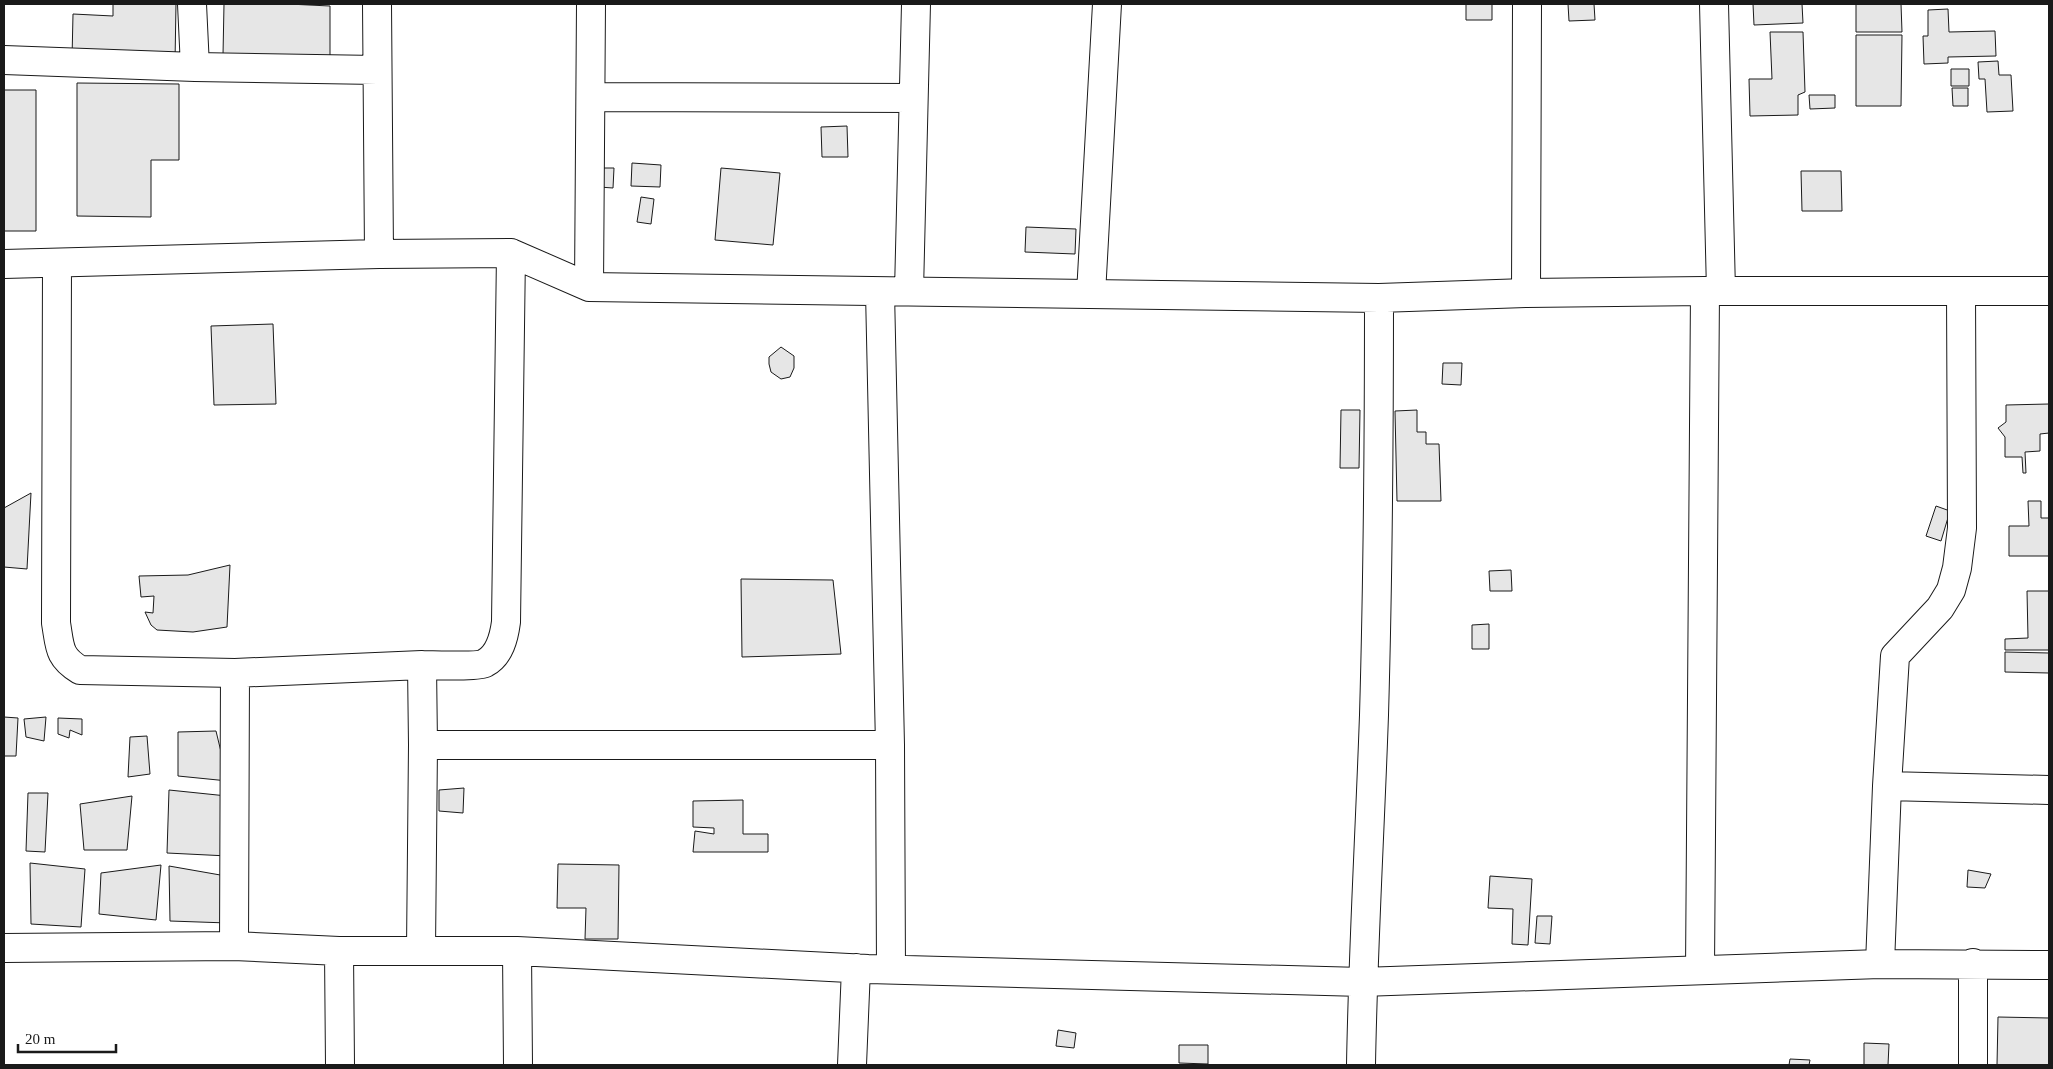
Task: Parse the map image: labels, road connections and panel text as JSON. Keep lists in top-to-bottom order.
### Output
{
  "scale_bar": "20 m"
}
